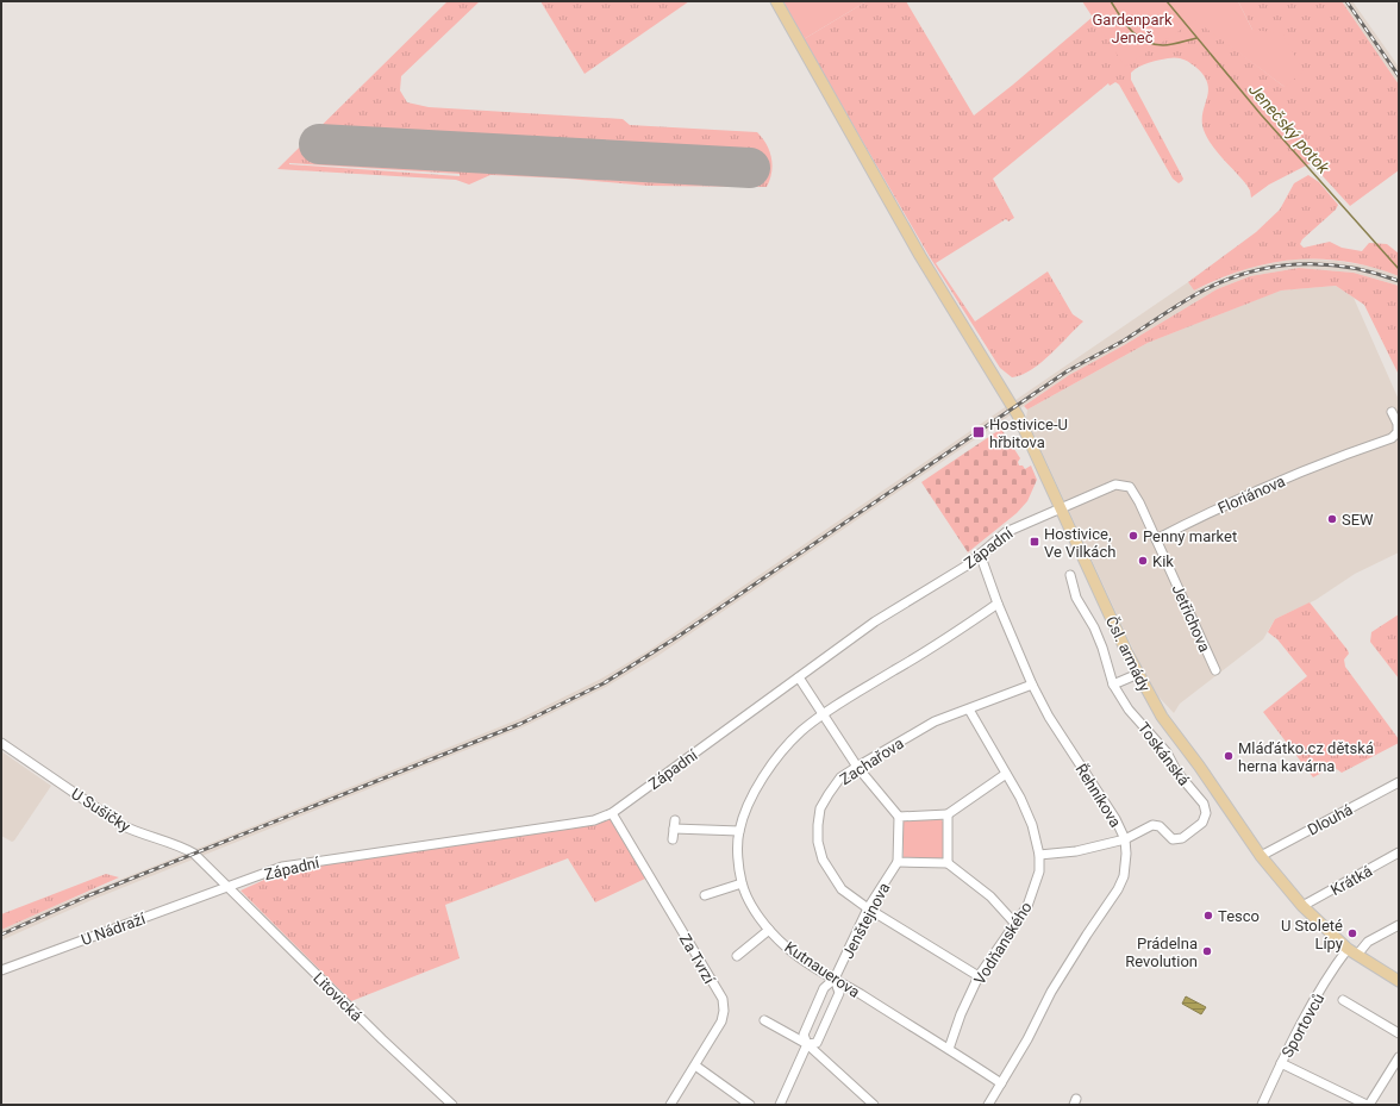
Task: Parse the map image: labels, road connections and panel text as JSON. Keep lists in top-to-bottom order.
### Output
{
  "streets": {
    "main road": ["Čsl. armády"],
    "street": [
      "Floriánova",
      "Západní",
      "Jetřichova",
      "Toskánská",
      "Zachařova",
      "Řehníkova",
      "U Sušičky",
      "Dlouhá",
      "Krátká",
      "Jenštejnova",
      "U Nádraží",
      "Vodňanského",
      "Za Tvrzí",
      "Kutnauerova",
      "Litovická",
      "Sportovců"
    ]
  },
  "crossings": [
    ["Floriánova", "Jetřichova"],
    ["Západní", "Čsl. armády"],
    ["Západní", "Řehníkova"],
    ["Západní", "U Sušičky"],
    ["Západní", "U Nádraží"],
    ["Západní", "Za Tvrzí"],
    ["Západní", "Litovická"],
    ["Čsl. armády", "Dlouhá"],
    ["Čsl. armády", "Krátká"],
    ["Čsl. armády", "Sportovců"],
    ["Toskánská", "Řehníkova"],
    ["Zachařova", "Řehníkova"],
    ["Zachařova", "Jenštejnova"],
    ["Zachařova", "Vodňanského"],
    ["Řehníkova", "Kutnauerova"],
    ["U Sušičky", "U Nádraží"],
    ["U Sušičky", "Litovická"],
    ["Jenštejnova", "Kutnauerova"],
    ["U Nádraží", "Litovická"],
    ["Vodňanského", "Kutnauerova"]
  ],
  "water": ["Jenečský potok"],
  "parks": ["Gardenpark Jeneč"],
  "places": {
    "transit": ["Hostivice-U hřbitova", "Hostivice, Ve Vilkách"],
    "other": [
      "SEW",
      "Penny market",
      "Kik",
      "Mláďátko.cz dětská herna kavárna",
      "Tesco",
      "U Stoleté Lípy",
      "Prádelna Revolution"
    ]
  }
}
